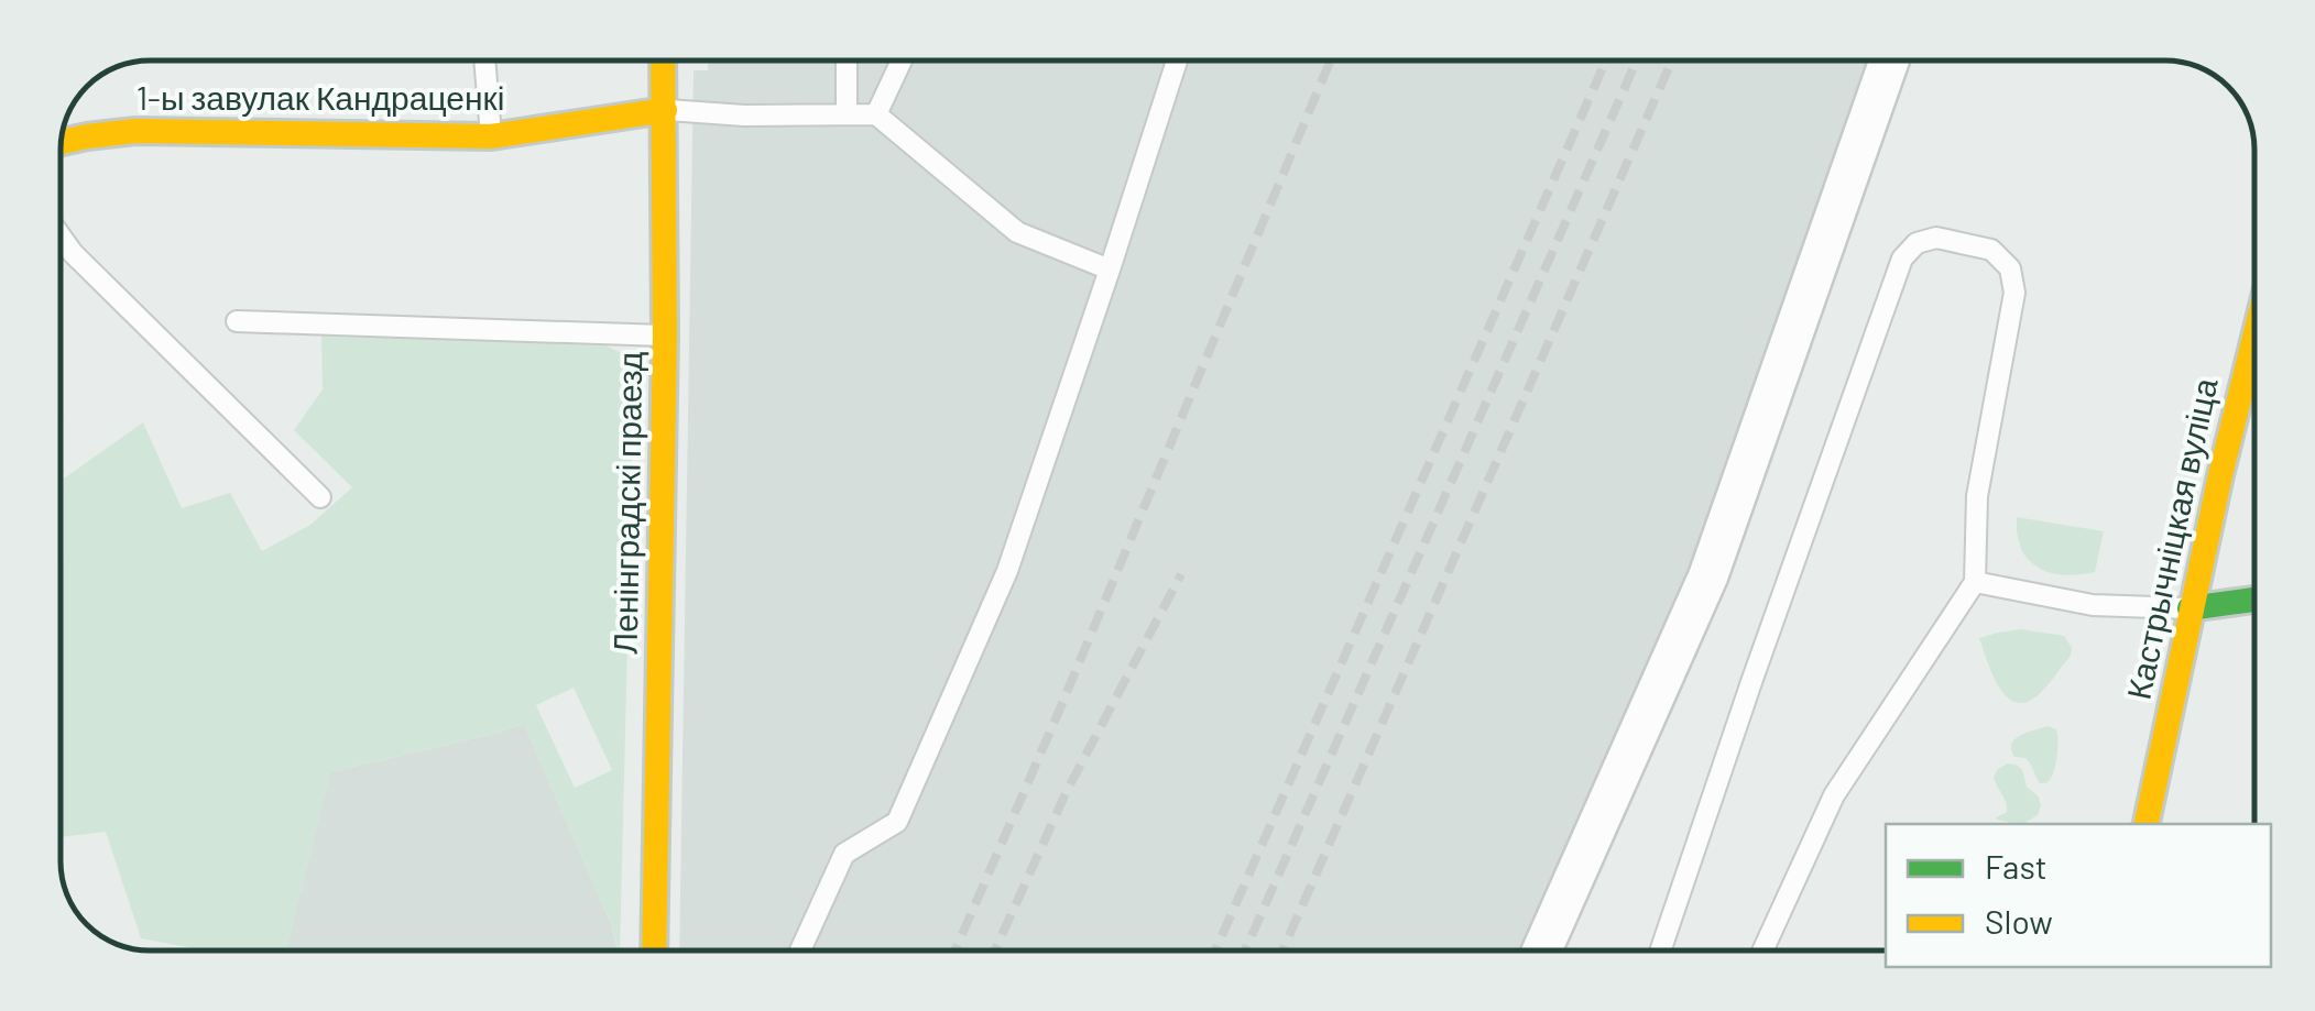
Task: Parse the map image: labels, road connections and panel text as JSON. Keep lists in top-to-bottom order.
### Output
{
  "streets": {
    "street": ["1-ы завулак Кандраценкі", "Ленінградскі праезд", "Кастрычніцкая вуліца"]
  },
  "crossings": [
    ["1-ы завулак Кандраценкі", "Ленінградскі праезд"]
  ],
  "legend": ["Fast", "Slow"]
}
